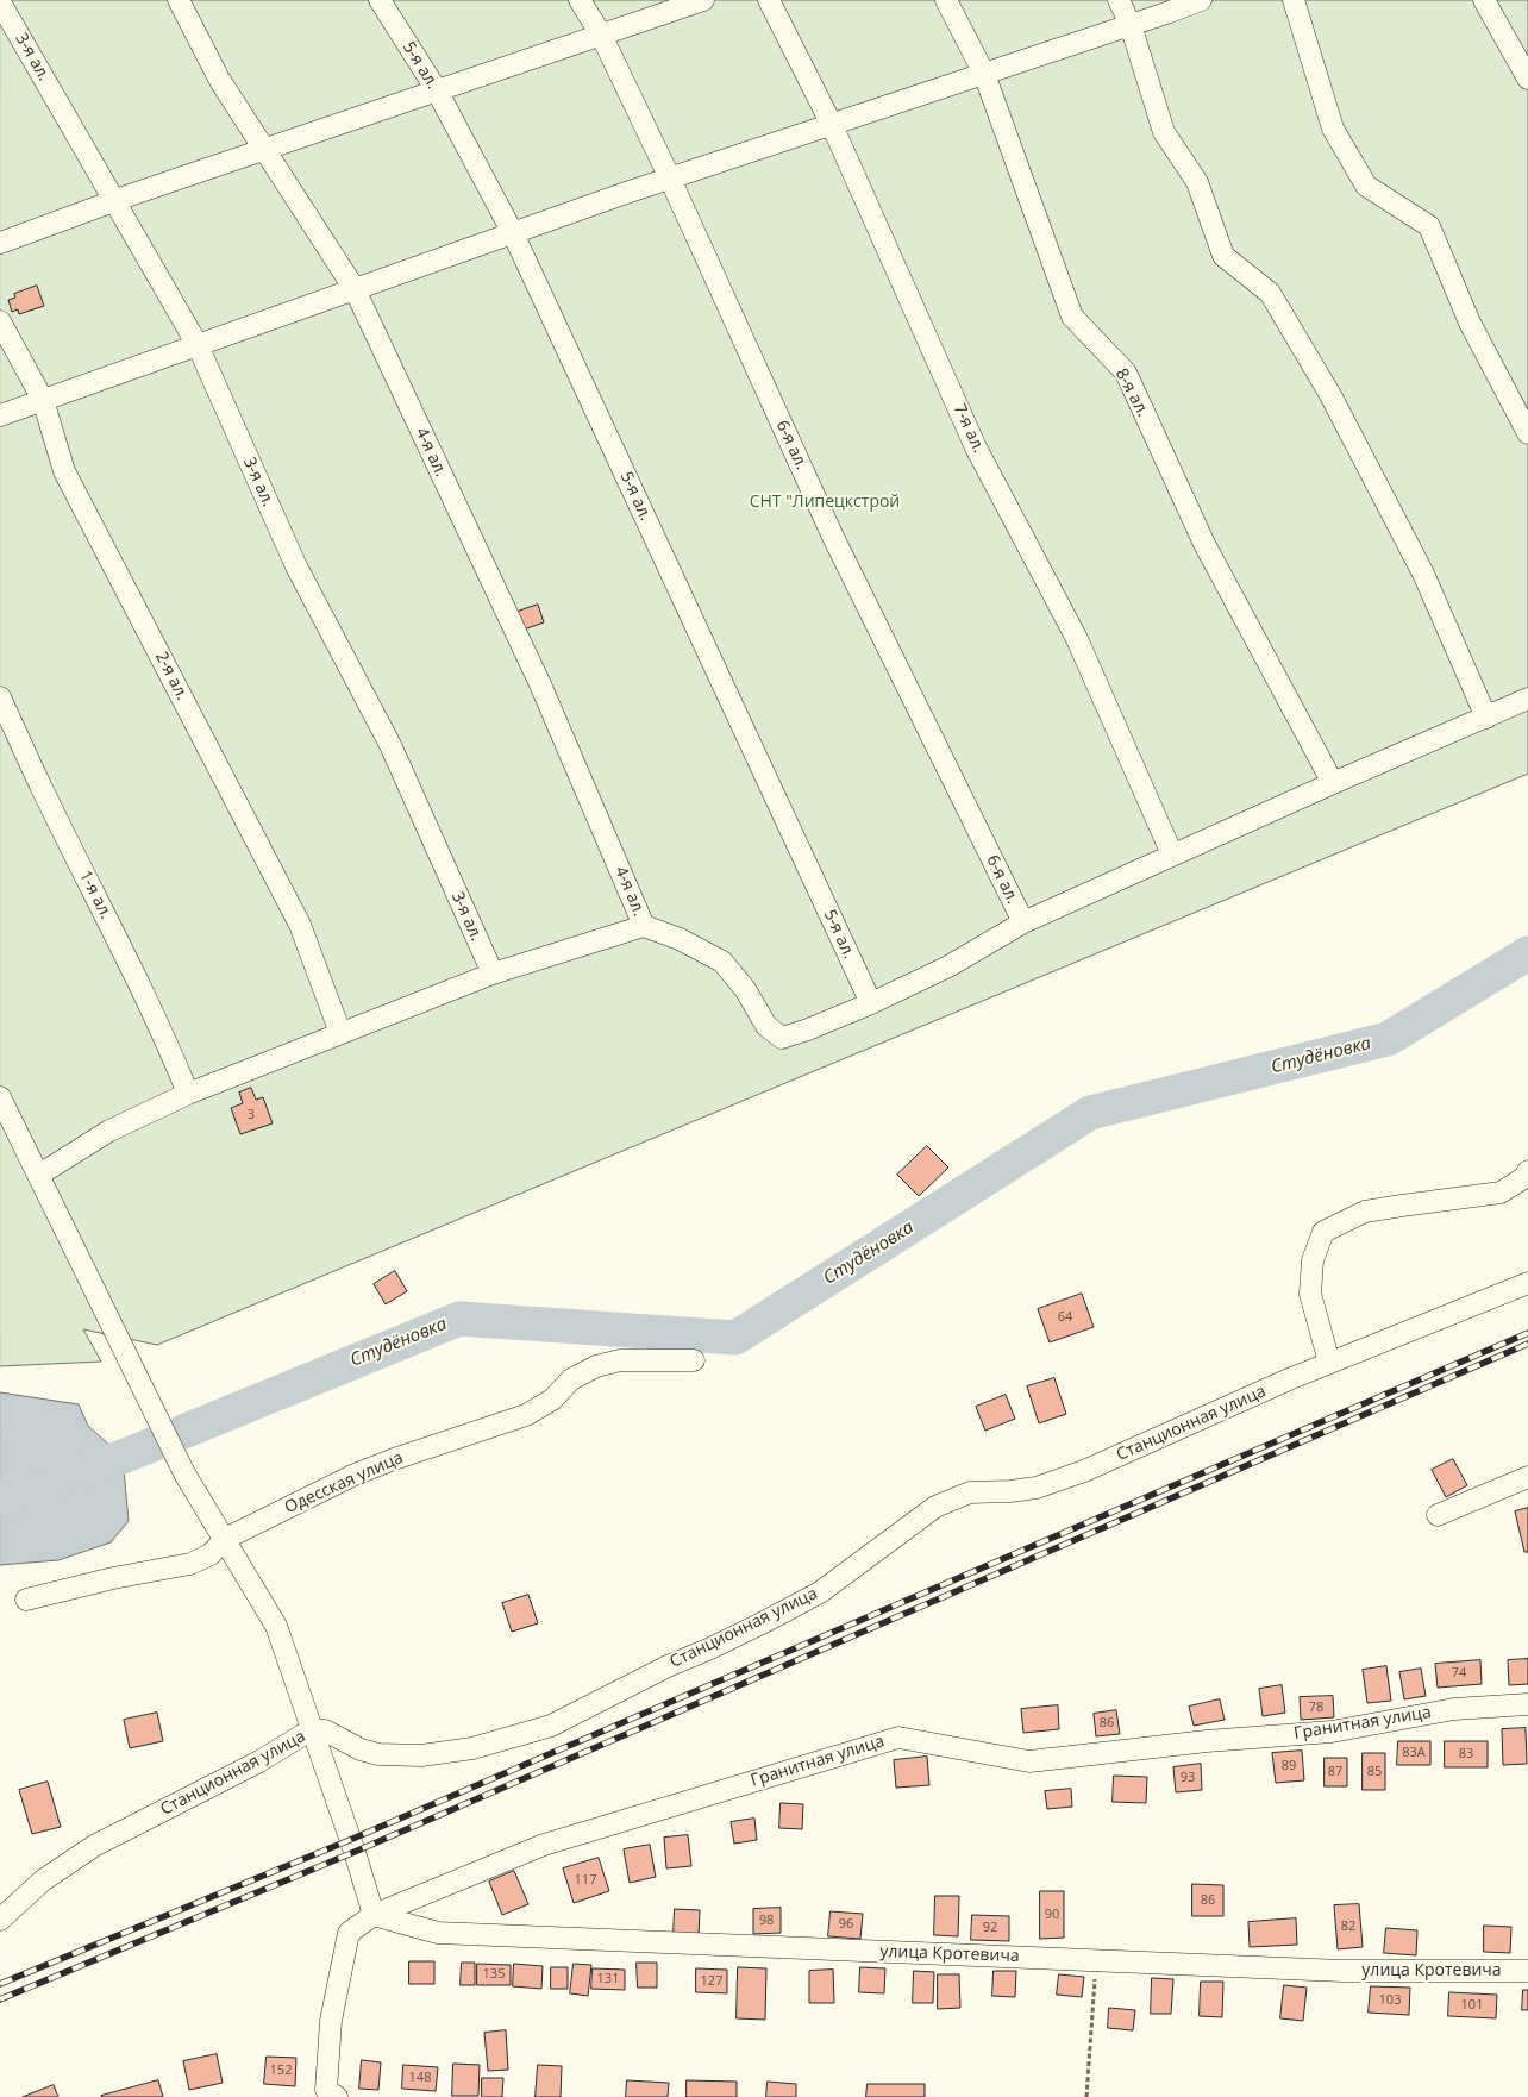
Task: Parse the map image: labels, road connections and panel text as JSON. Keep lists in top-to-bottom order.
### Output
{
  "streets": {
    "street": [
      "3-я ал.",
      "5-я ал.",
      "8-я ал.",
      "7-я ал.",
      "6-я ал.",
      "4-я ал.",
      "2-я ал.",
      "1-я ал.",
      "Станционная улица",
      "Одесская улица",
      "Гранитная улица",
      "улица Кротевича"
    ]
  },
  "crossings": [
    ["Гранитная улица", "улица Кротевича"]
  ],
  "water": ["Студёновка"],
  "parks": ["СНТ \"Липецкстрой"],
  "house_numbers": [
    "3",
    "64",
    "74",
    "78",
    "86",
    "83А",
    "83",
    "89",
    "87",
    "85",
    "93",
    "117",
    "86",
    "90",
    "98",
    "96",
    "82",
    "92",
    "135",
    "131",
    "127",
    "103",
    "101",
    "152",
    "148"
  ]
}
